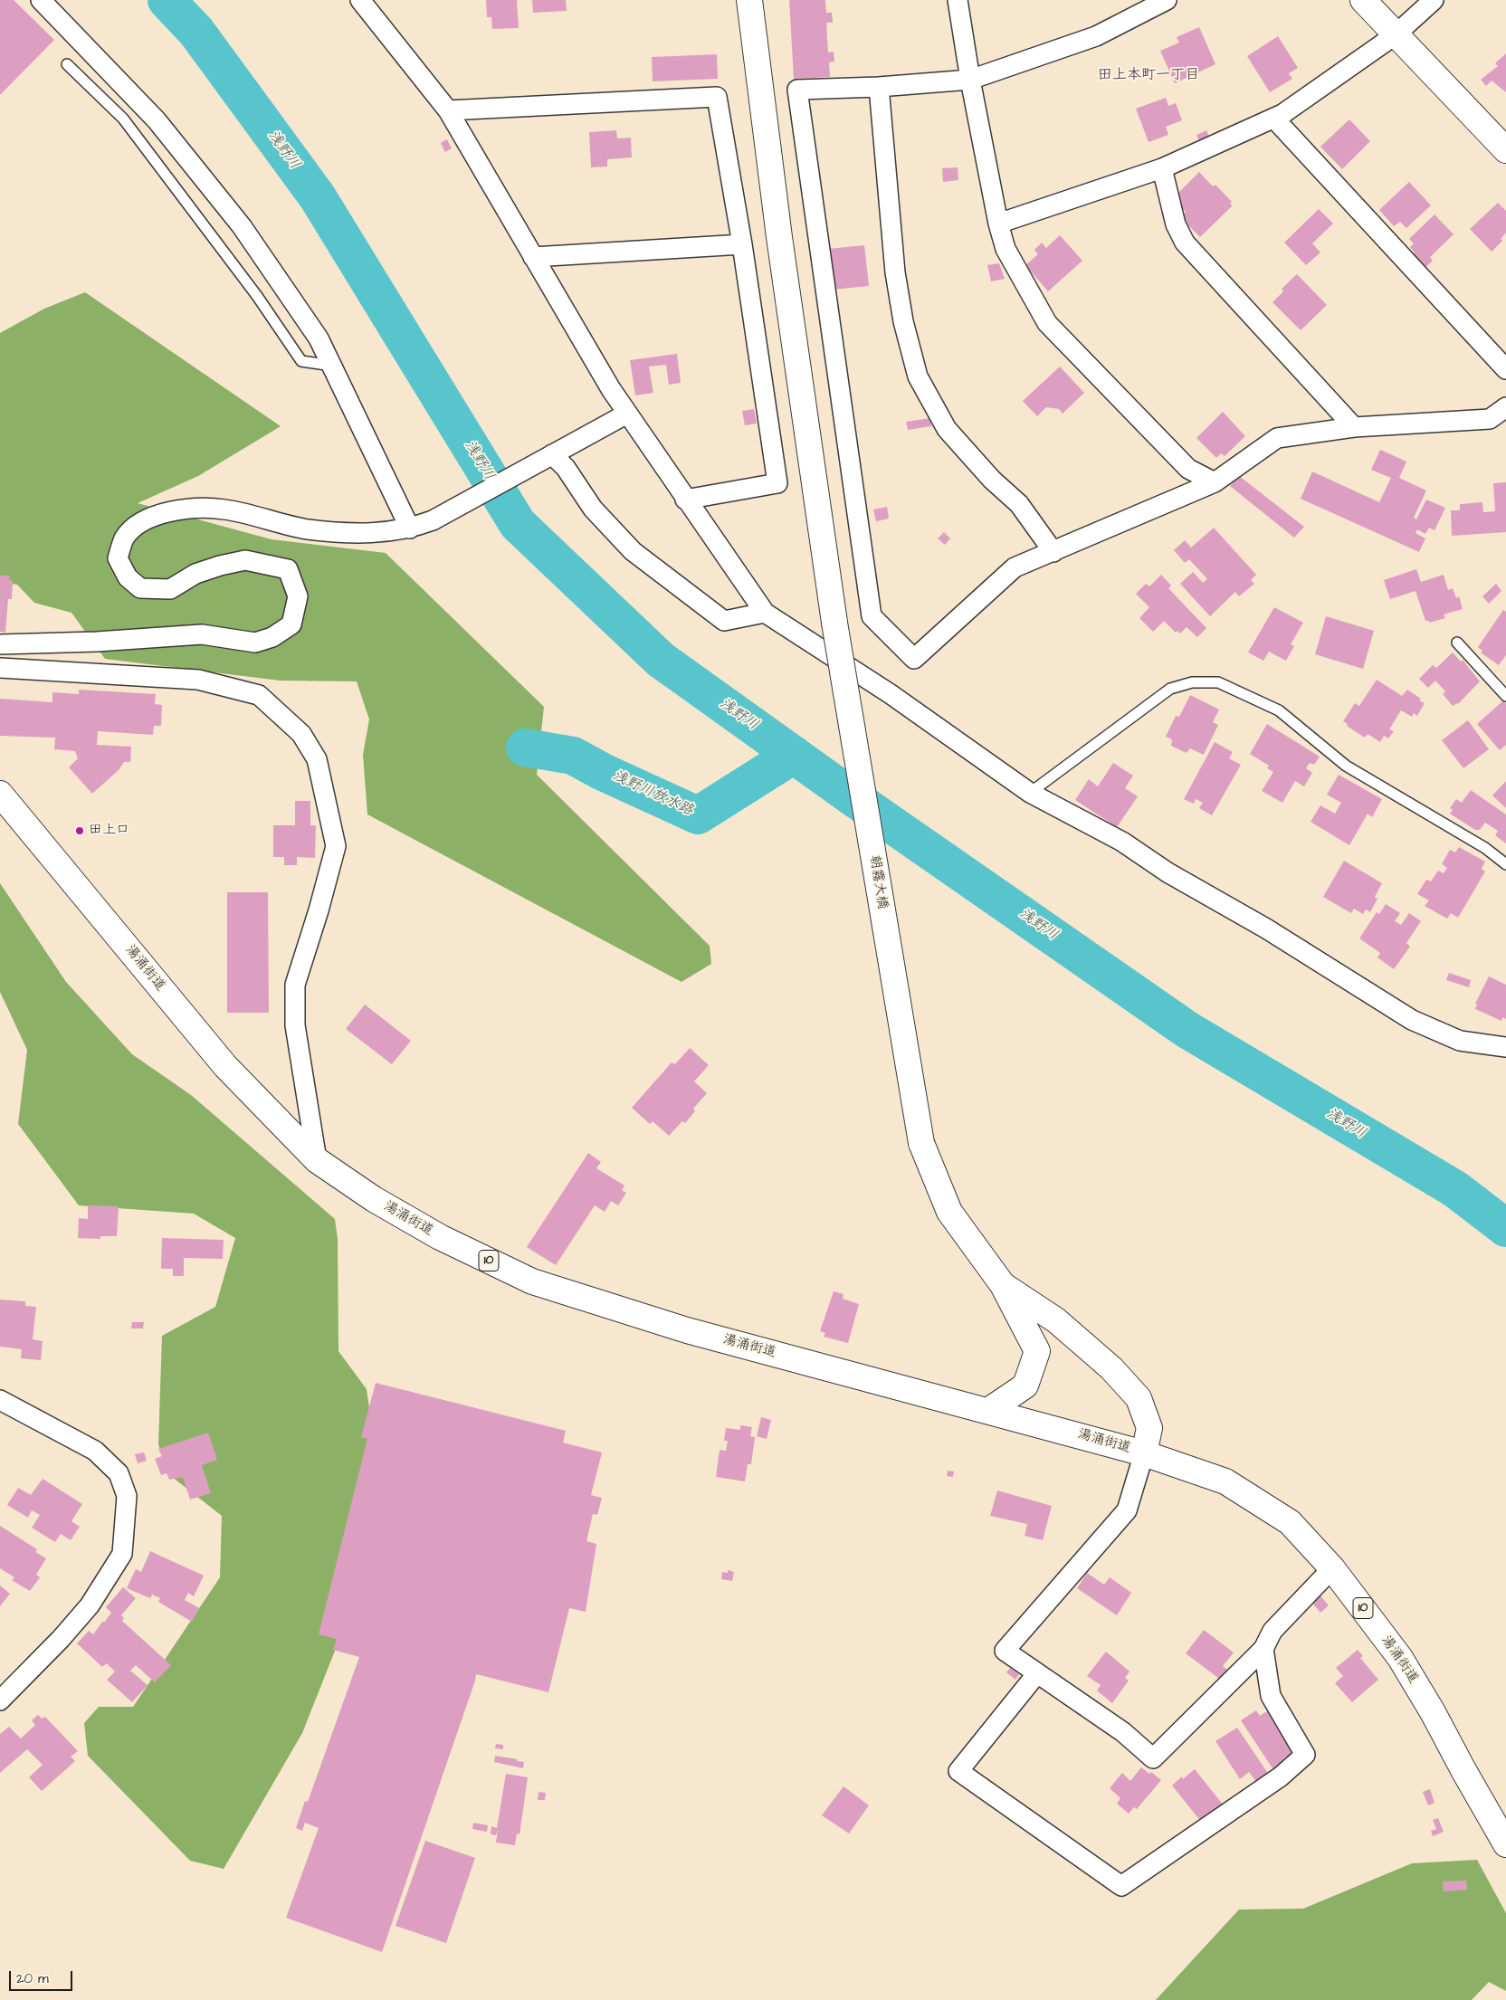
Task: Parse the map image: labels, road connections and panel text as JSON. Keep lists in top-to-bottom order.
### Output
{
  "streets": {
    "street": ["朝霧大橋", "湯涌街道", "10"]
  },
  "districts": ["田上本町一丁目"],
  "water": ["浅野川", "浅野川放水路"],
  "places": ["田上口"],
  "scale_bar": "20 m"
}
